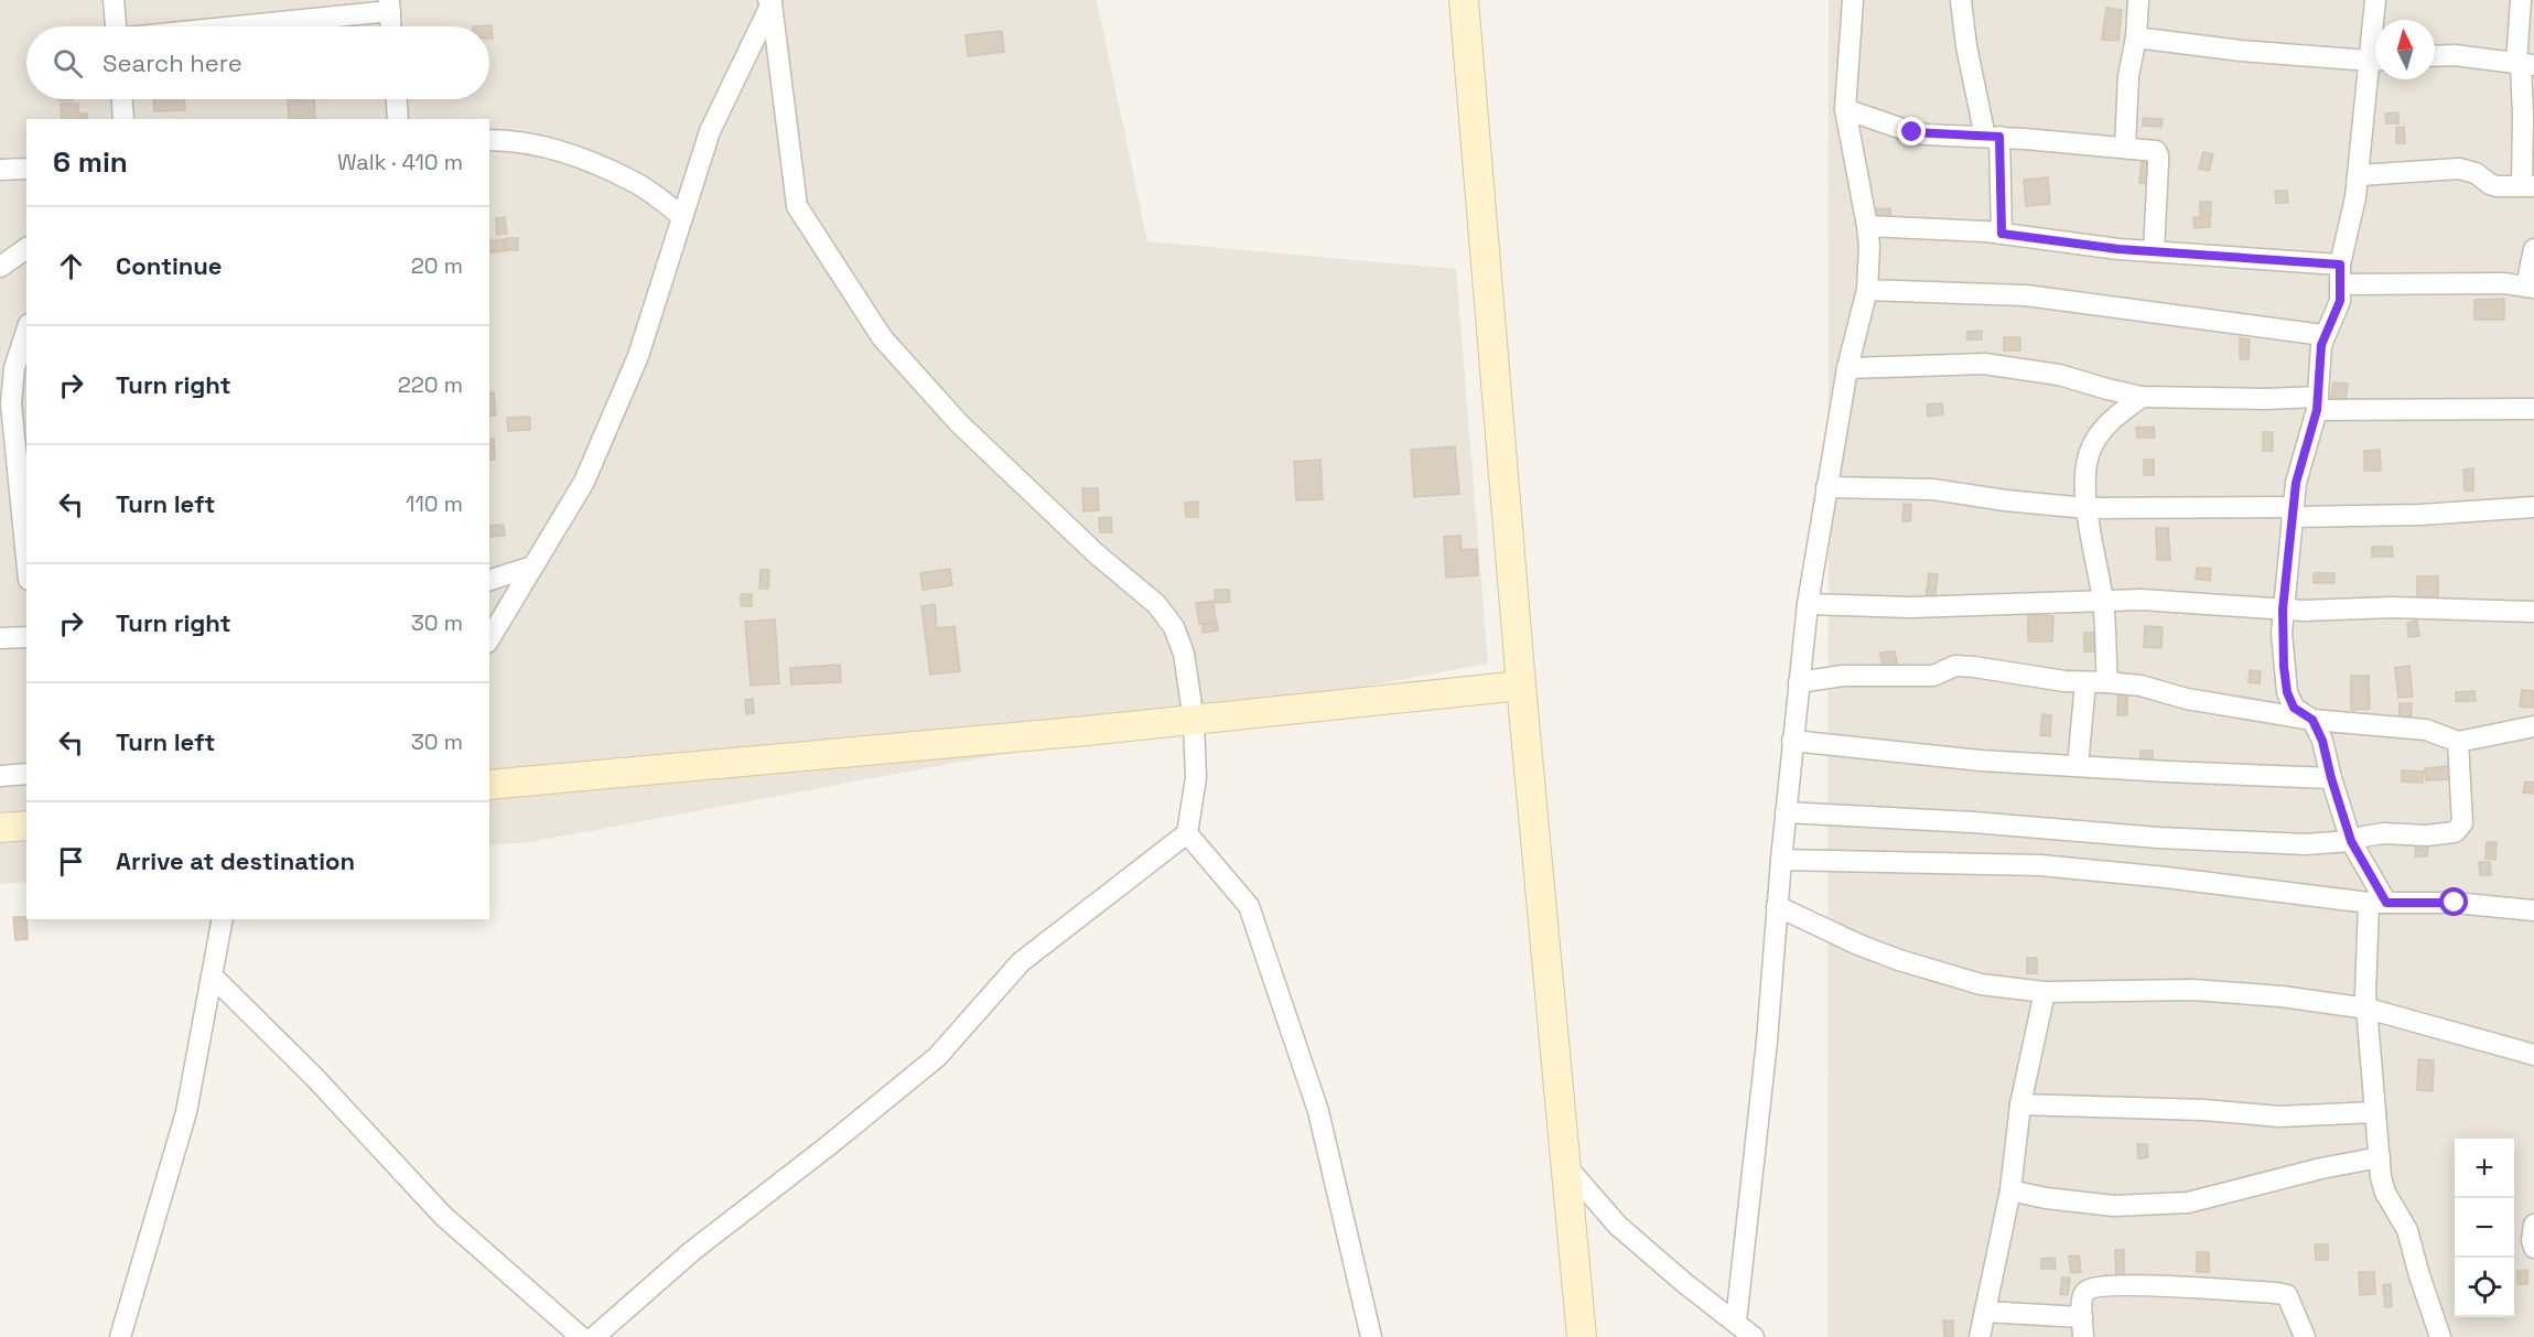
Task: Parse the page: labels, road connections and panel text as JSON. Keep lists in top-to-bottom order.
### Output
{
  "north": "top",
  "page": {
    "search": "Search here",
    "heading": ["6 min", "Walk · 410 m"],
    "list": [
      ["Continue", "20 m"],
      ["Turn right", "220 m"],
      ["Turn left", "110 m"],
      ["Turn right", "30 m"],
      ["Turn left", "30 m"],
      "Arrive at destination"
    ],
    "map_buttons": ["+", "−"]
  }
}
